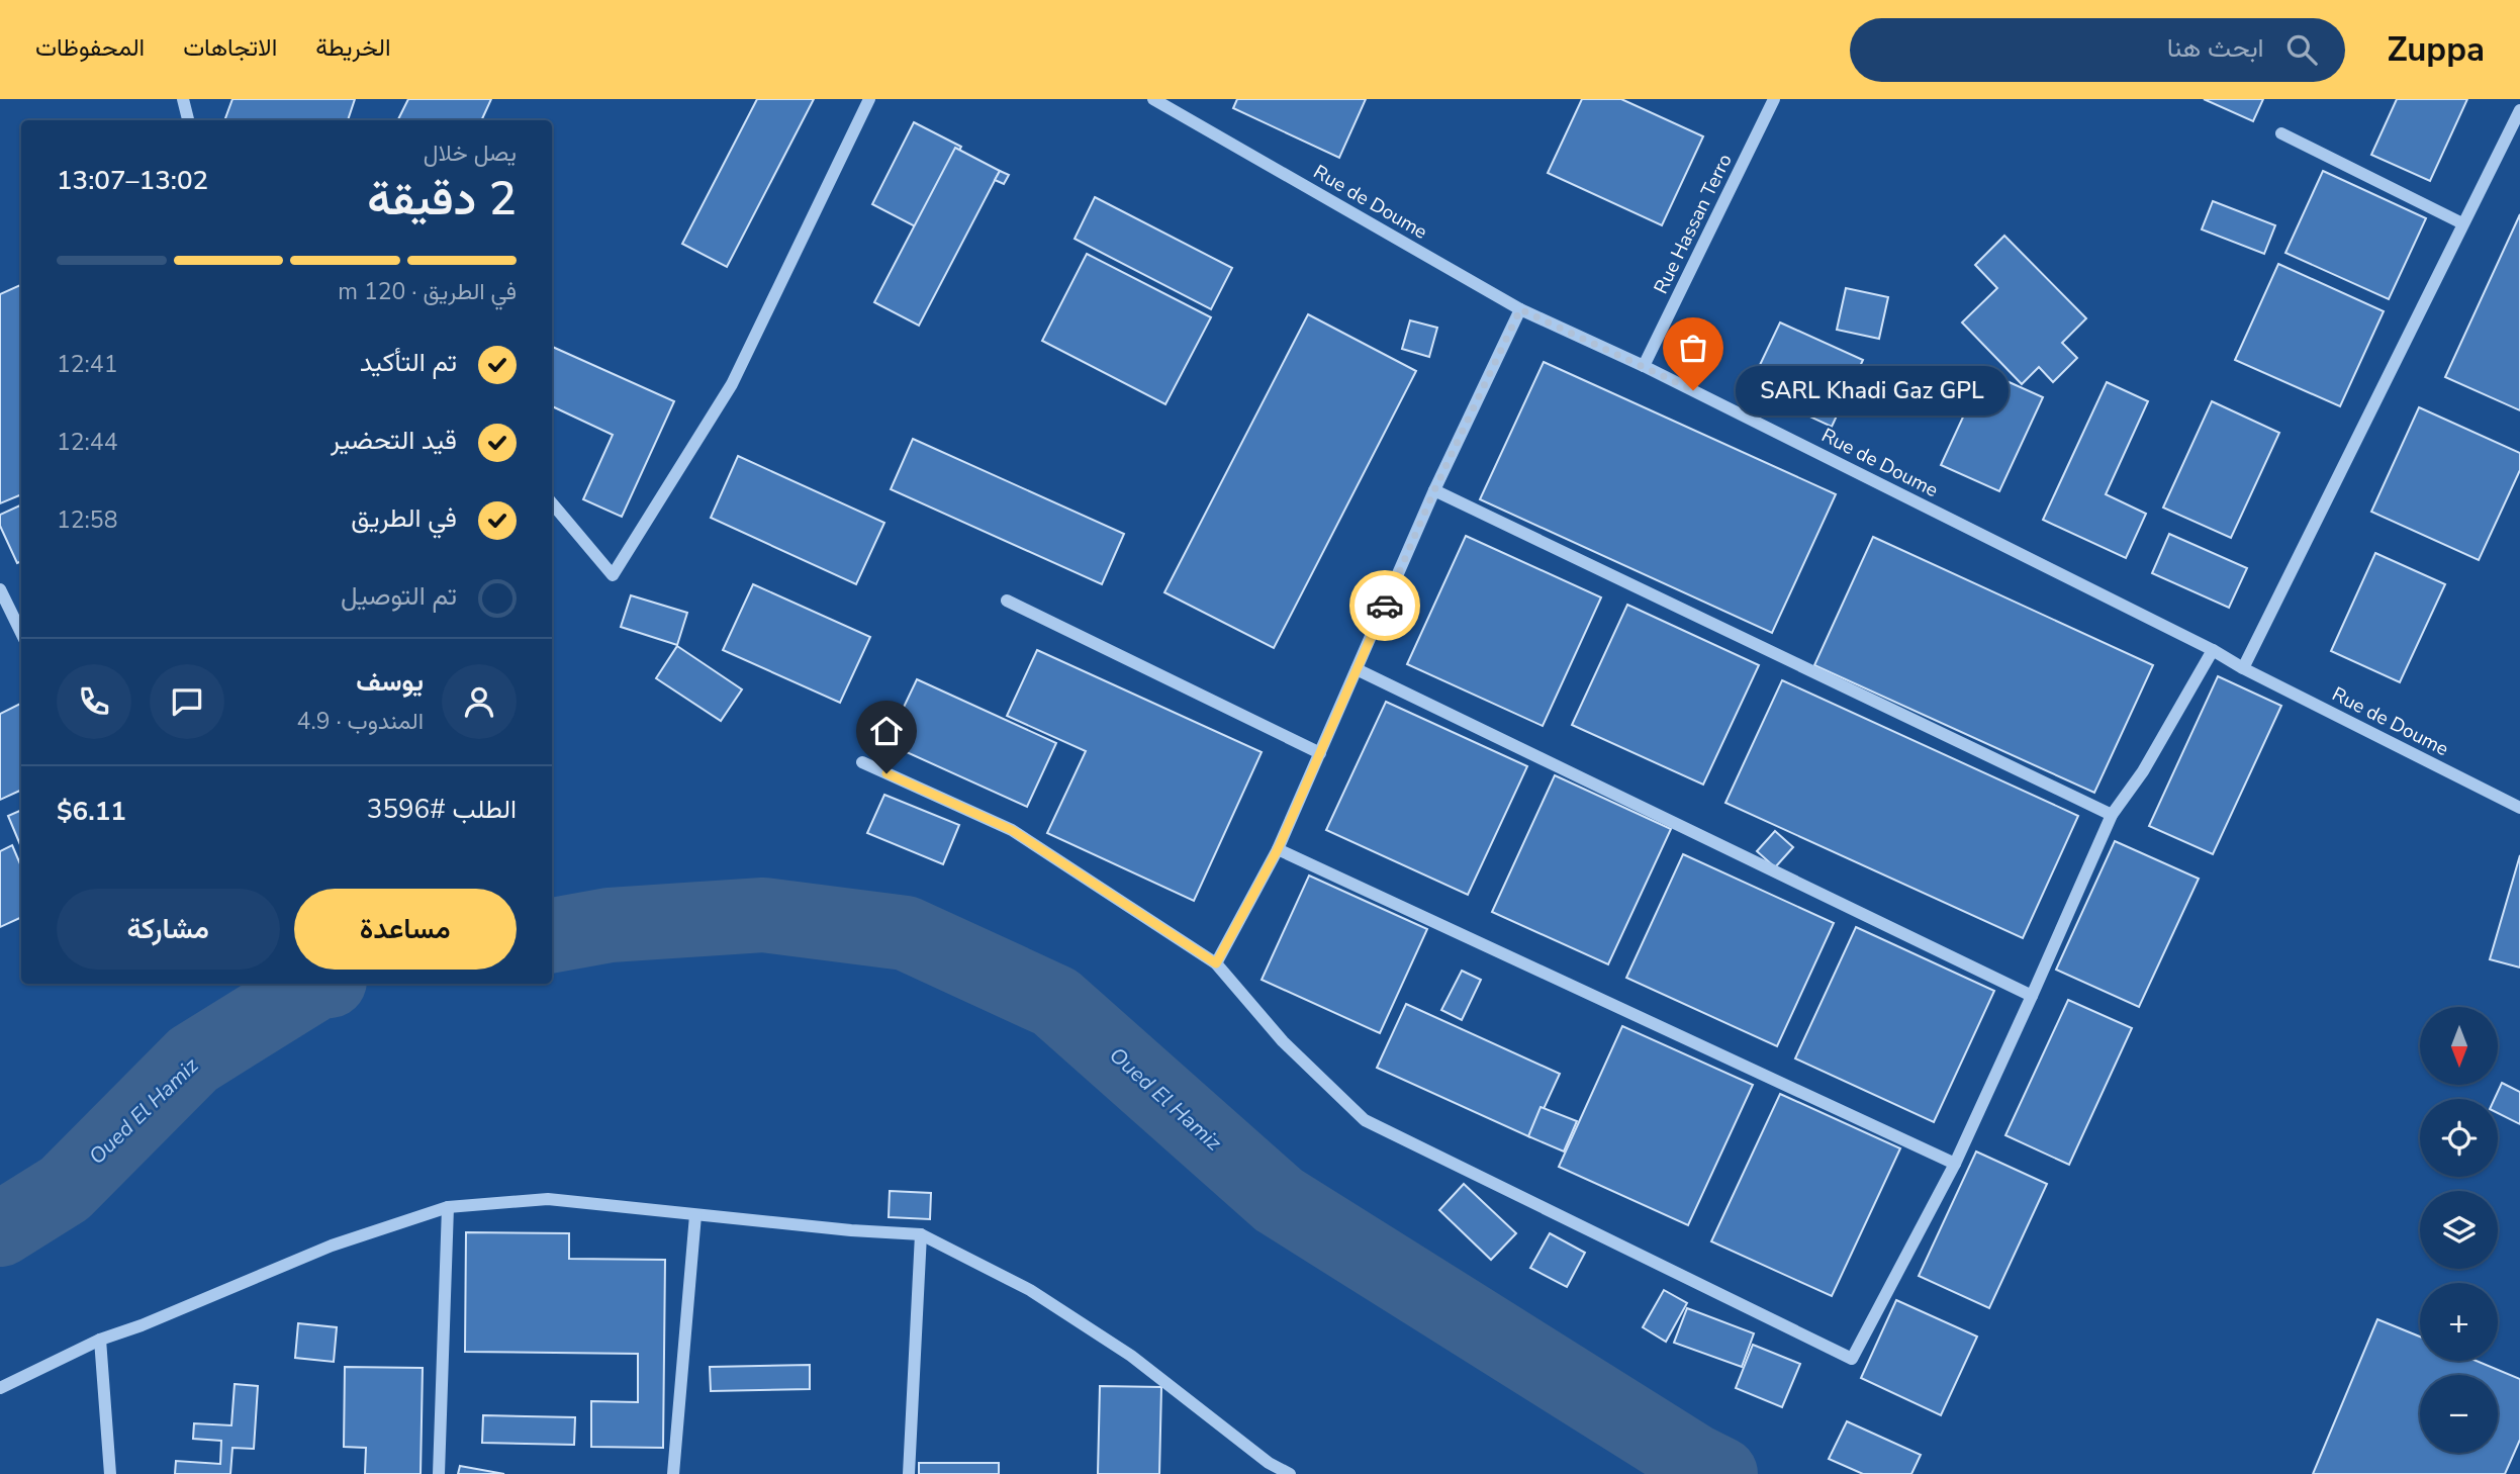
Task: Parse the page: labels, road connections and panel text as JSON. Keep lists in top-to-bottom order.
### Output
{
  "streets": {
    "street": ["Rue de Doume", "Rue Hassan Terro"]
  },
  "crossings": [
    ["Rue de Doume", "Rue Hassan Terro"]
  ],
  "water": ["Oued El Hamiz"],
  "places": ["SARL Khadi Gaz GPL"],
  "north": "bottom",
  "page": {
    "header": "Zuppa",
    "search": "ابحث هنا",
    "nav": ["الخريطة", "الاتجاهات", "المحفوظات"],
    "heading": ["2 دقيقة", "يصل خلال", "13:02–13:07"],
    "panel": [
      "يوسف",
      "المندوب · 4.9",
      "الطلب #3596",
      "$6.11"
    ],
    "bar": "في الطريق · 120 m",
    "list": [
      ["تم التأكيد", "12:41"],
      ["قيد التحضير", "12:44"],
      ["في الطريق", "12:58"],
      "تم التوصيل"
    ],
    "bubble": "SARL Khadi Gaz GPL",
    "buttons": ["مساعدة", "مشاركة"],
    "map_buttons": ["+", "−"]
  }
}
